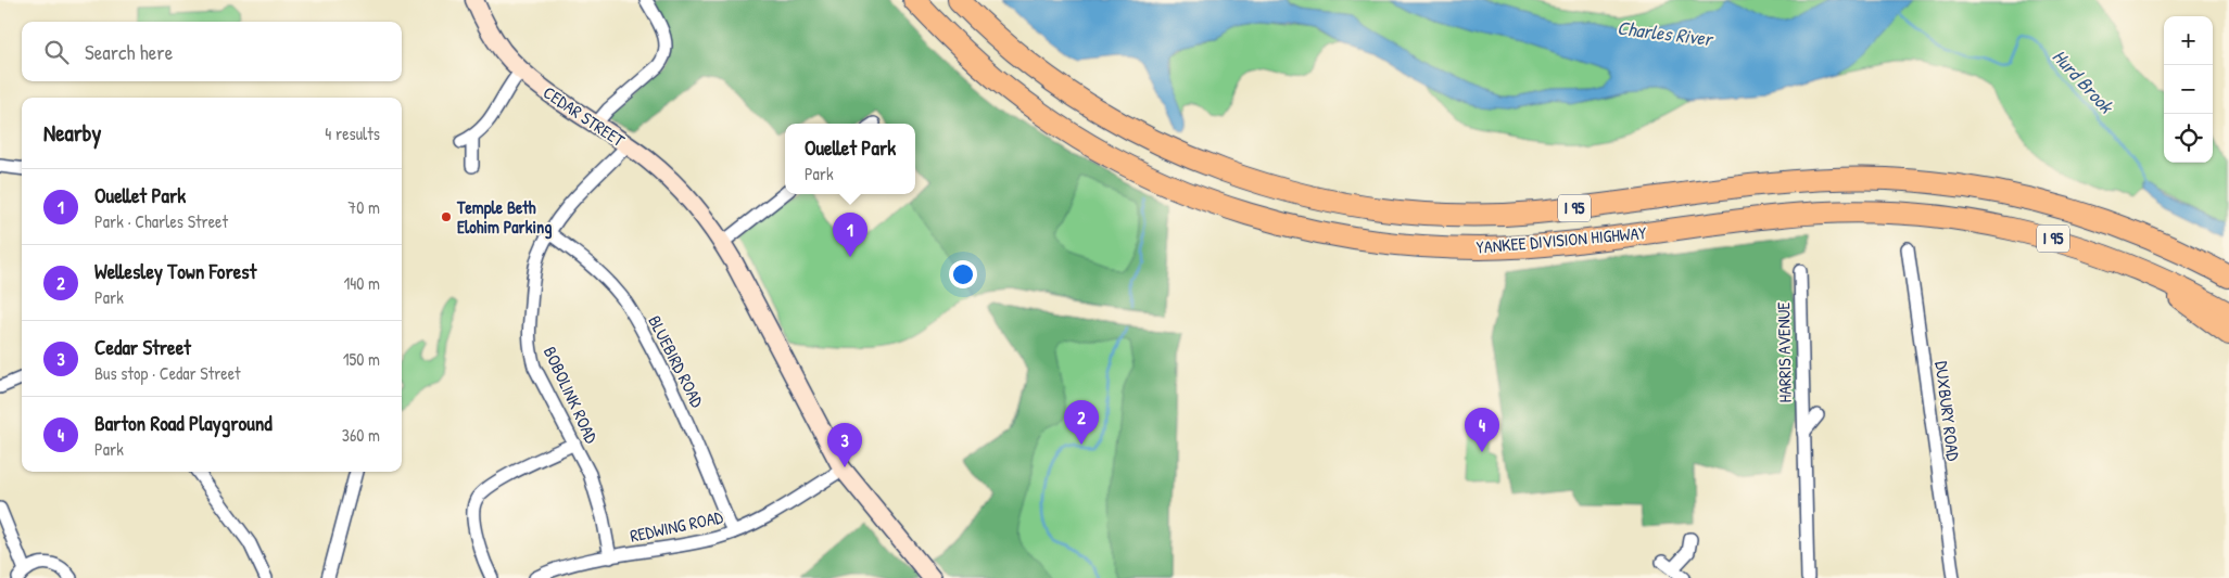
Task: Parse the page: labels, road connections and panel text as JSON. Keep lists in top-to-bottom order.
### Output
{
  "streets": {
    "highway": ["I 95", "YANKEE DIVISION HIGHWAY"],
    "main road": ["CEDAR STREET"],
    "street": [
      "HARRIS AVENUE",
      "BLUEBIRD ROAD",
      "BOBOLINK ROAD",
      "DUXBURY ROAD",
      "REDWING ROAD"
    ]
  },
  "crossings": [
    ["CEDAR STREET", "BOBOLINK ROAD"],
    ["CEDAR STREET", "REDWING ROAD"],
    ["BLUEBIRD ROAD", "BOBOLINK ROAD"],
    ["BLUEBIRD ROAD", "REDWING ROAD"],
    ["BOBOLINK ROAD", "REDWING ROAD"]
  ],
  "water": ["Charles River", "Hurd Brook"],
  "places": ["Temple Beth Elohim Parking"],
  "page": {
    "map_buttons": ["+", "−"],
    "search": "Search here",
    "heading": ["Nearby", "4 results"],
    "popup": ["Ouellet Park", "Park"],
    "list": [
      {
        "mark": "1",
        "name": "Ouellet Park",
        "note": "Park · Charles Street",
        "value": "70 m"
      },
      {
        "mark": "2",
        "name": "Wellesley Town Forest",
        "note": "Park",
        "value": "140 m"
      },
      {
        "mark": "3",
        "name": "Cedar Street",
        "note": "Bus stop · Cedar Street",
        "value": "150 m"
      },
      {
        "mark": "4",
        "name": "Barton Road Playground",
        "note": "Park",
        "value": "360 m"
      }
    ],
    "pins": [
      "1",
      "2",
      "4",
      "3"
    ]
  }
}
